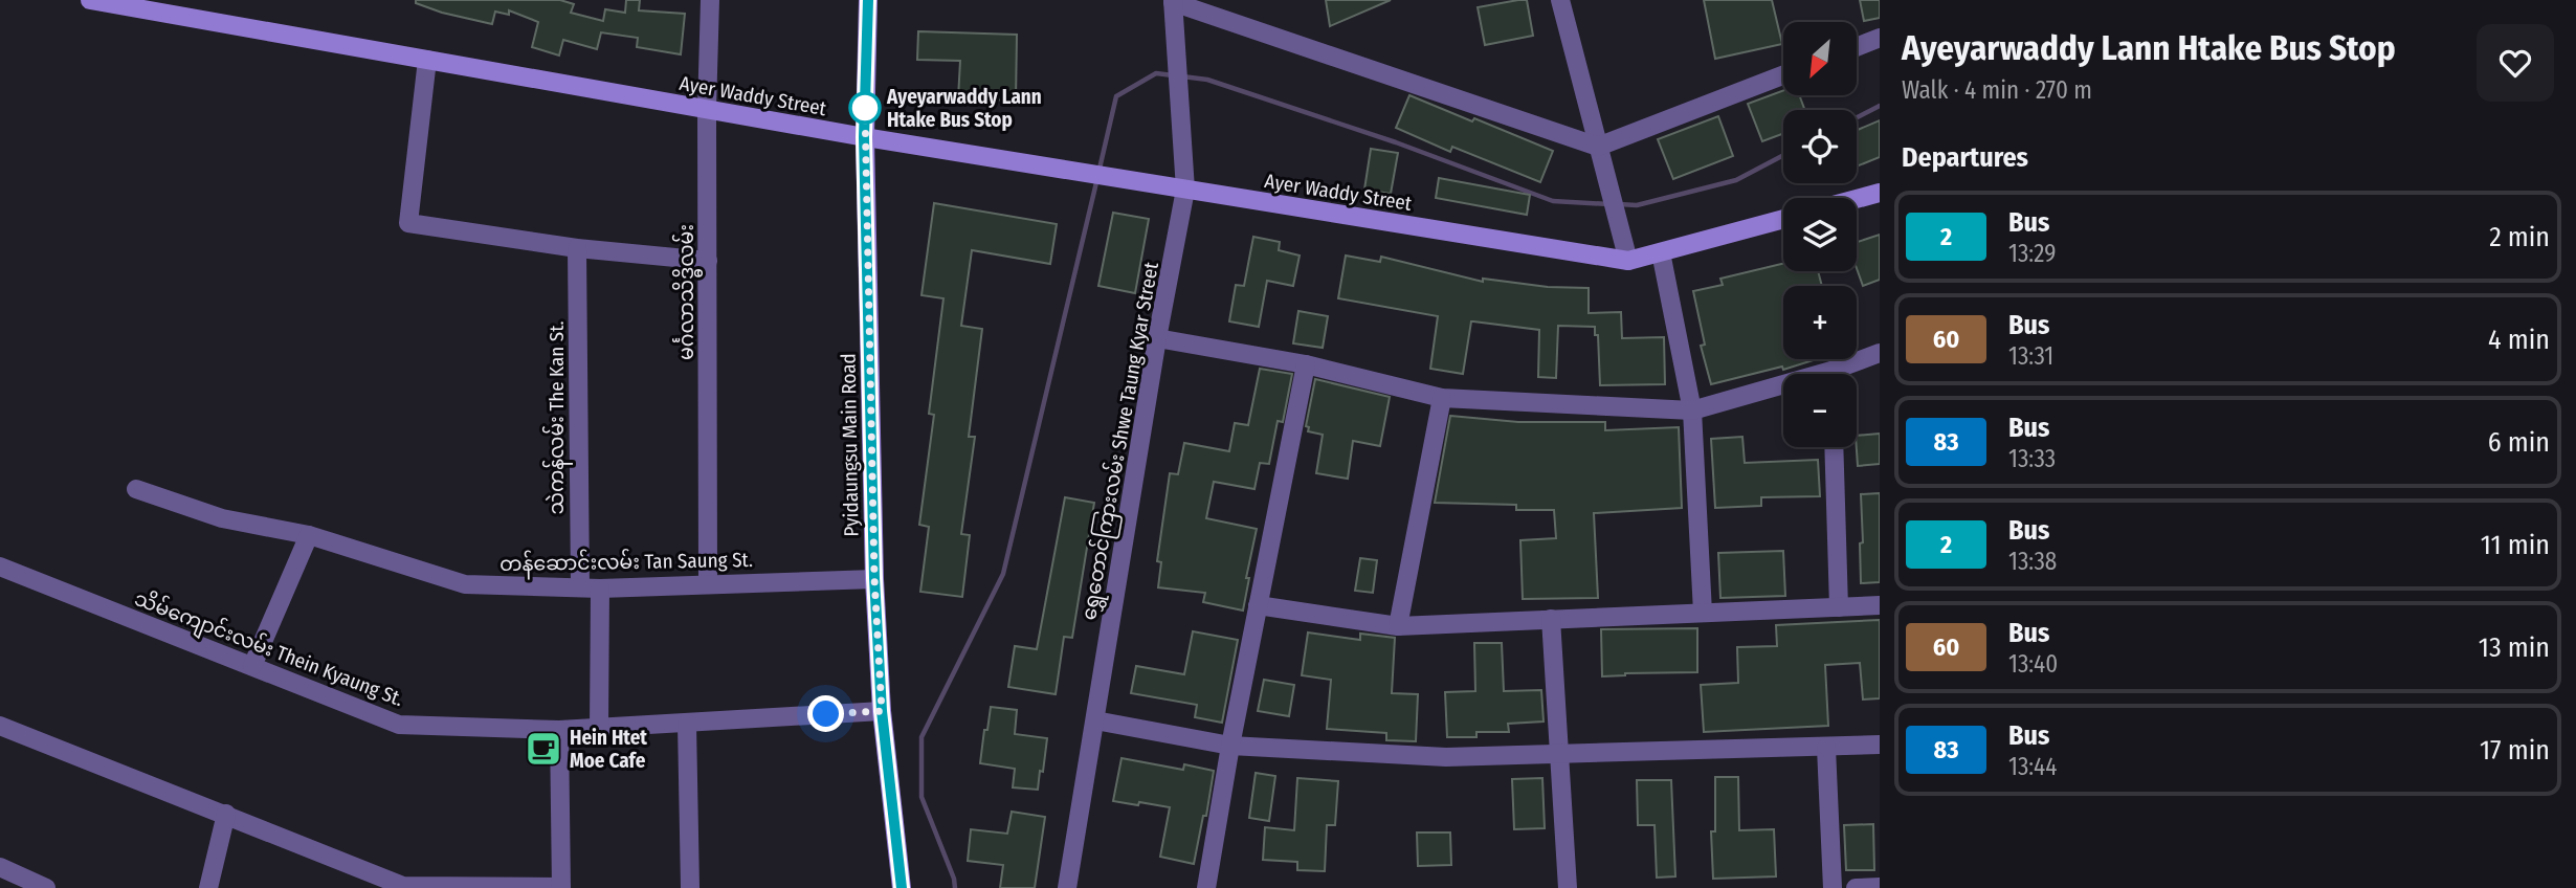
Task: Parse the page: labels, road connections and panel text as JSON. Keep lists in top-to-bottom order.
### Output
{
  "streets": {
    "street": [
      "Ayer Waddy Street",
      "မင်္ဂလာသိဒ္ဓိလမ်း",
      "သဲကန်လမ်း The Kan St.",
      "ရွှေတောင်ကြားလမ်း Shwe Taung Kyar Street",
      "Pyidaungsu Main Road",
      "တန်ဆောင်းလမ်း Tan Saung St.",
      "သိမ်ကျောင်းလမ်း Thein Kyaung St."
    ]
  },
  "crossings": [
    ["Ayer Waddy Street", "မင်္ဂလာသိဒ္ဓိလမ်း"],
    ["Ayer Waddy Street", "ရွှေတောင်ကြားလမ်း Shwe Taung Kyar Street"],
    ["Ayer Waddy Street", "Pyidaungsu Main Road"],
    ["မင်္ဂလာသိဒ္ဓိလမ်း", "တန်ဆောင်းလမ်း Tan Saung St."],
    ["သဲကန်လမ်း The Kan St.", "တန်ဆောင်းလမ်း Tan Saung St."],
    ["Pyidaungsu Main Road", "တန်ဆောင်းလမ်း Tan Saung St."],
    ["Pyidaungsu Main Road", "သိမ်ကျောင်းလမ်း Thein Kyaung St."]
  ],
  "places": {
    "other": ["Ayeyarwaddy Lann Htake Bus Stop"],
    "cafe": ["Hein Htet Moe Cafe"]
  },
  "lines": ["bus line 2"],
  "north": "bottom left",
  "page": {
    "heading": [
      ["Ayeyarwaddy Lann Htake Bus Stop", "Walk · 4 min · 270 m"],
      "Departures"
    ],
    "map_buttons": ["+", "−"],
    "list": [
      {
        "mark": "2",
        "name": "Bus",
        "note": "13:29",
        "value": "2 min"
      },
      {
        "mark": "60",
        "name": "Bus",
        "note": "13:31",
        "value": "4 min"
      },
      {
        "mark": "83",
        "name": "Bus",
        "note": "13:33",
        "value": "6 min"
      },
      {
        "mark": "2",
        "name": "Bus",
        "note": "13:38",
        "value": "11 min"
      },
      {
        "mark": "60",
        "name": "Bus",
        "note": "13:40",
        "value": "13 min"
      },
      {
        "mark": "83",
        "name": "Bus",
        "note": "13:44",
        "value": "17 min"
      }
    ]
  }
}
